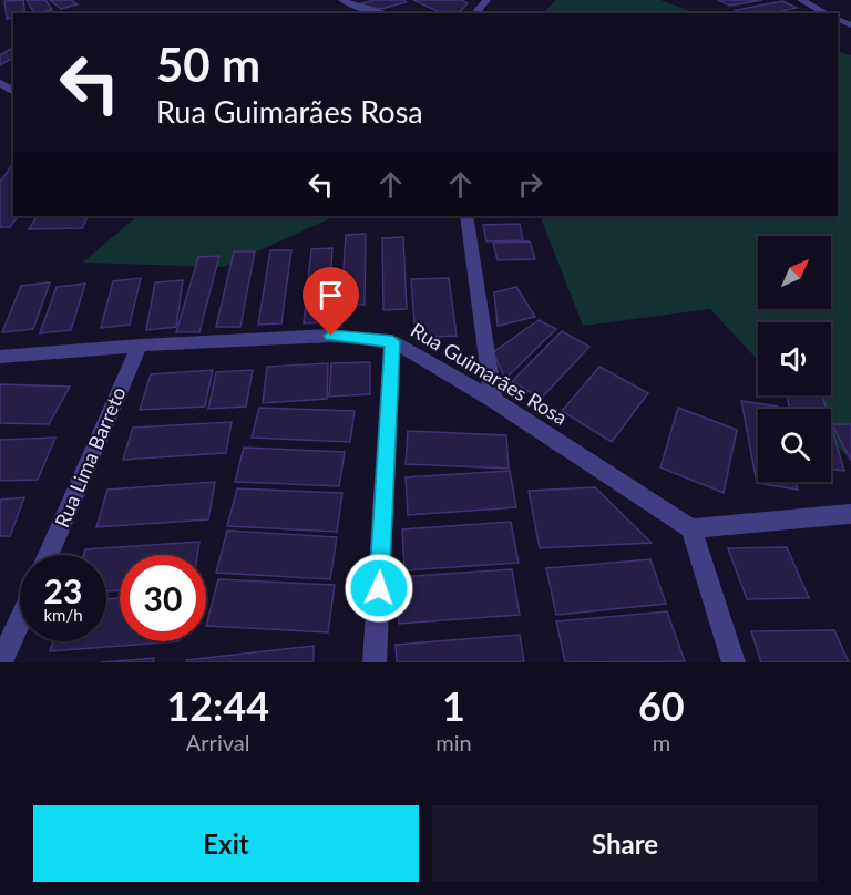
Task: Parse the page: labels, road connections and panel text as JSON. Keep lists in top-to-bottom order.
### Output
{
  "streets": {
    "street": ["Rua Guimarães Rosa", "Rua Lima Barreto"]
  },
  "crossings": [
    ["Rua Guimarães Rosa", "Rua Lima Barreto"]
  ],
  "north": "top right",
  "page": {
    "turn": ["50 m", "Rua Guimarães Rosa"],
    "speed": "23 km/h",
    "limit": "30",
    "eta": [
      "12:44",
      "Arrival",
      "1",
      "min",
      "60",
      "m"
    ],
    "buttons": ["Exit", "Share"]
  }
}
